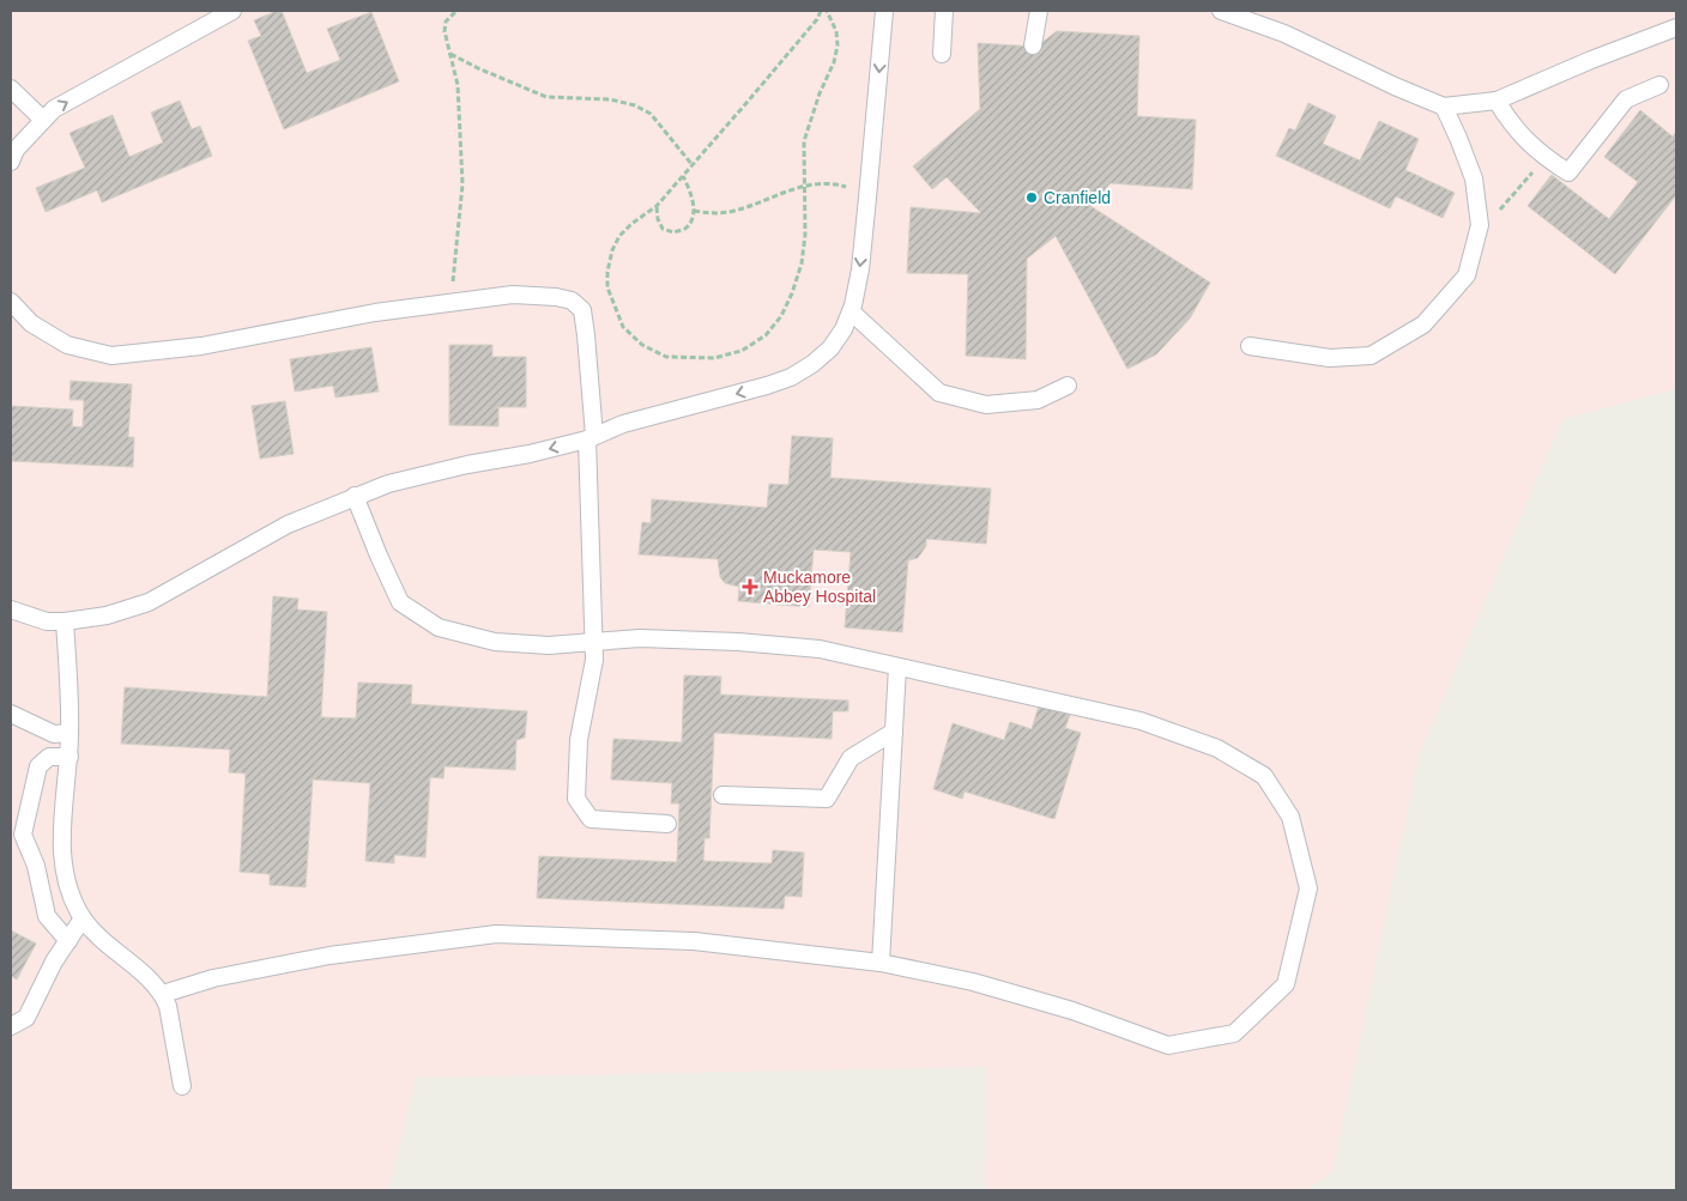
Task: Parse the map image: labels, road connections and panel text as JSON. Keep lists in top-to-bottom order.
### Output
{
  "places": {
    "other": ["Cranfield"],
    "health": ["Muckamore Abbey Hospital"]
  }
}
